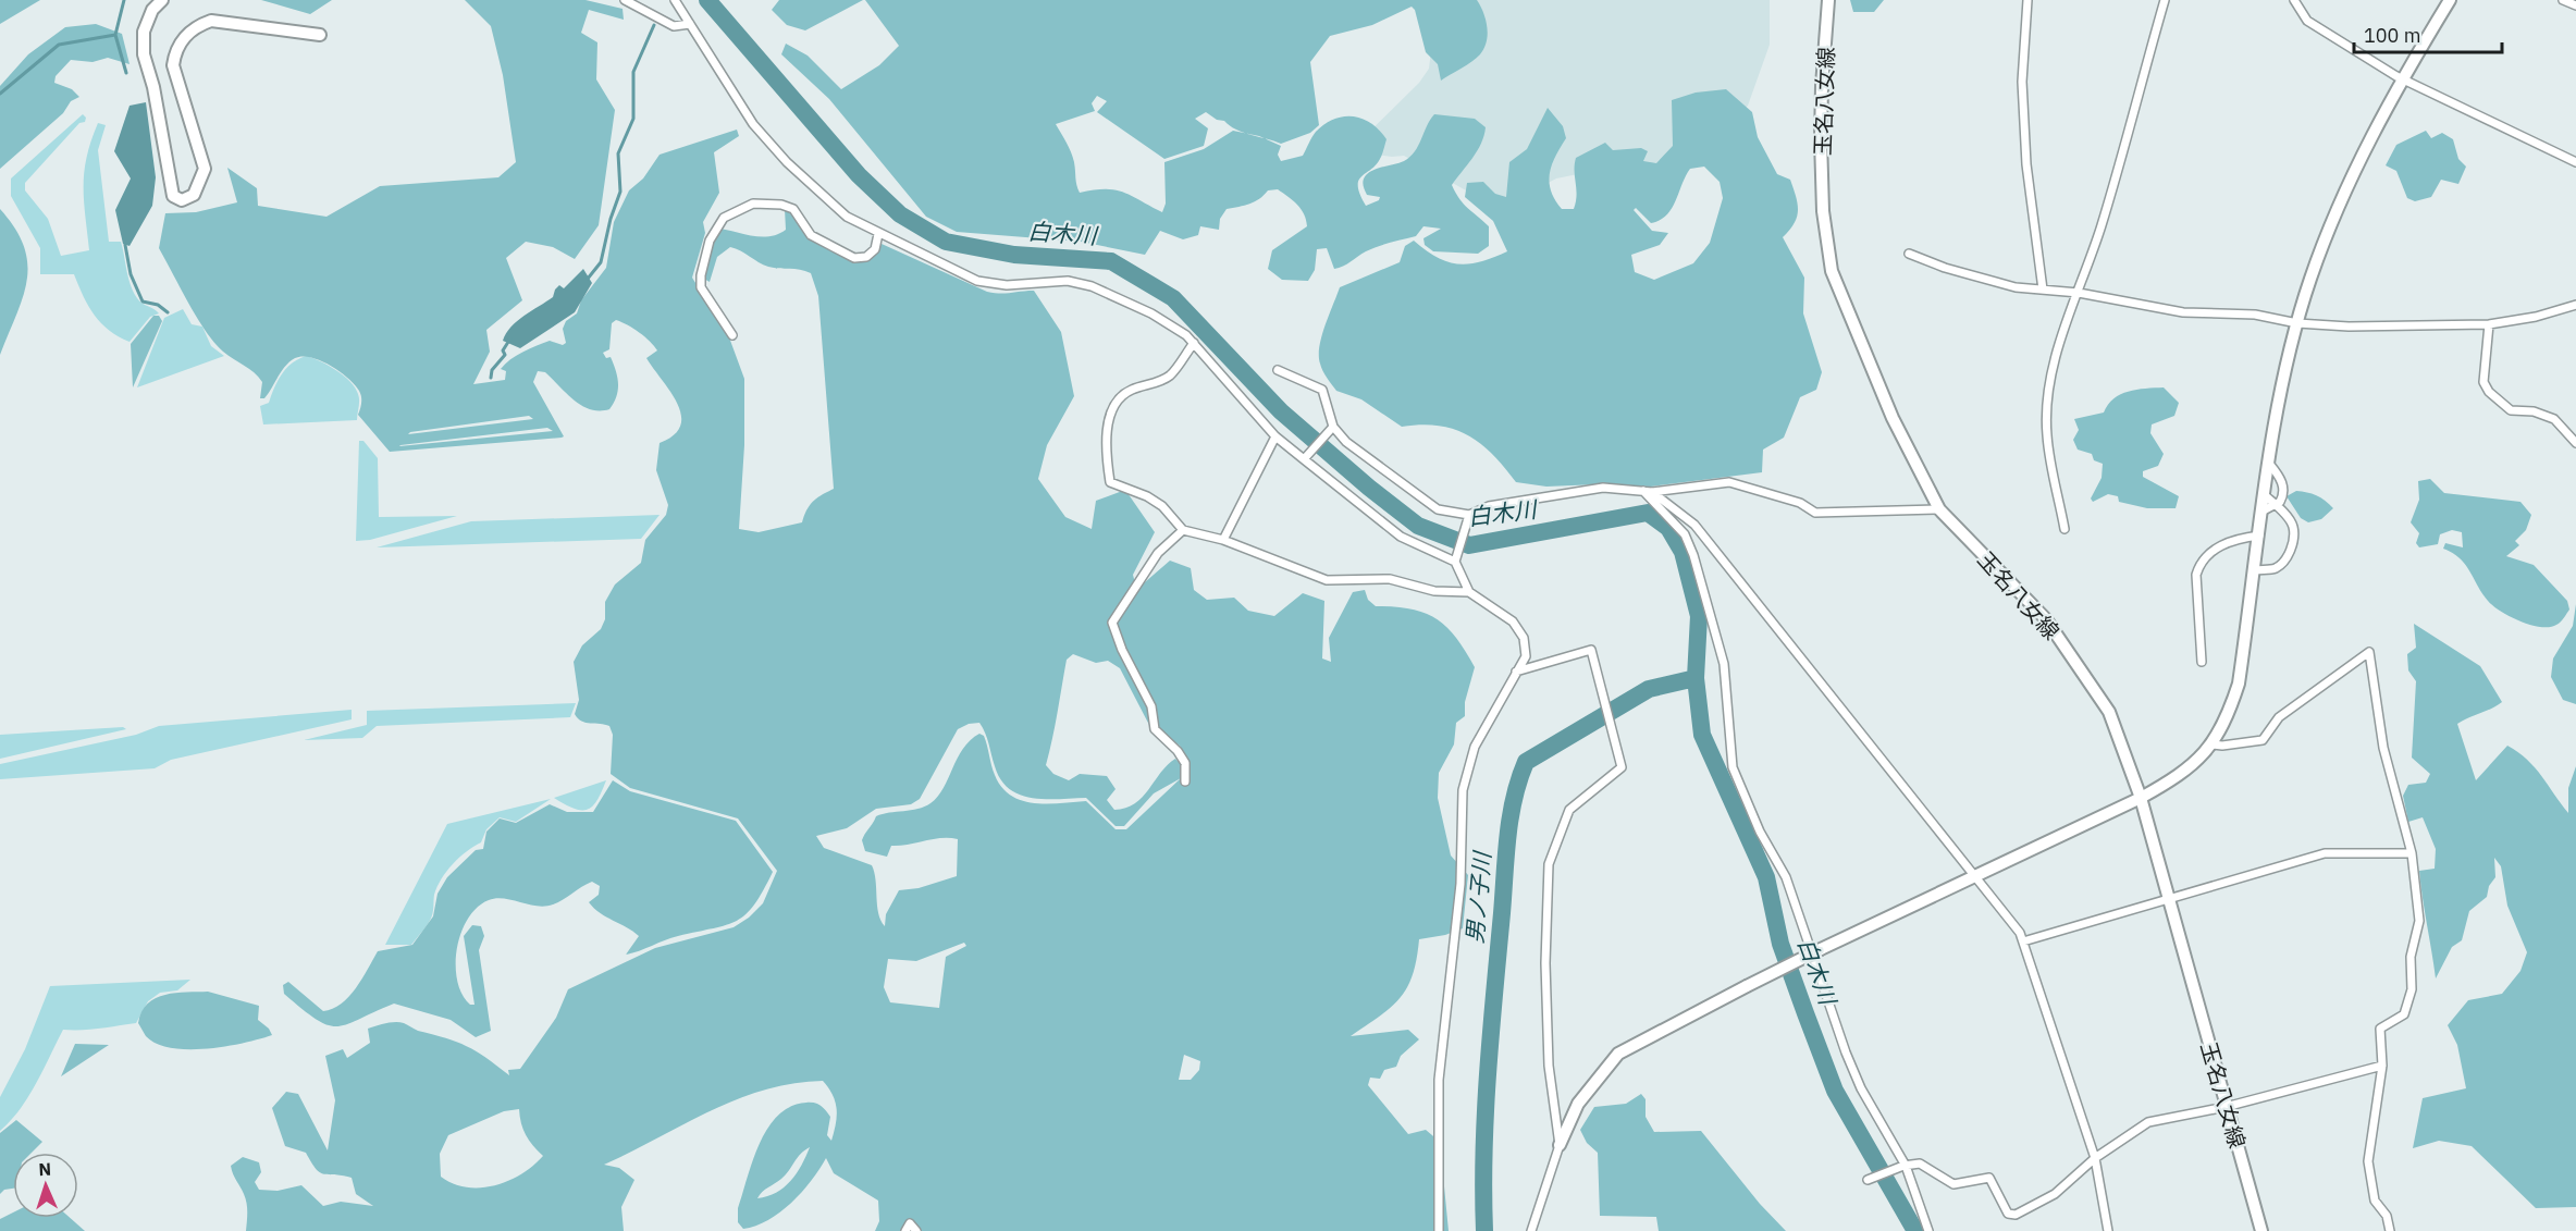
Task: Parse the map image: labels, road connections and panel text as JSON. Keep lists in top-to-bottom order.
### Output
{
  "streets": {
    "street": ["玉名八女線"]
  },
  "water": ["白木川", "男ノ子川"],
  "scale_bar": "100 m",
  "north": "top"
}
